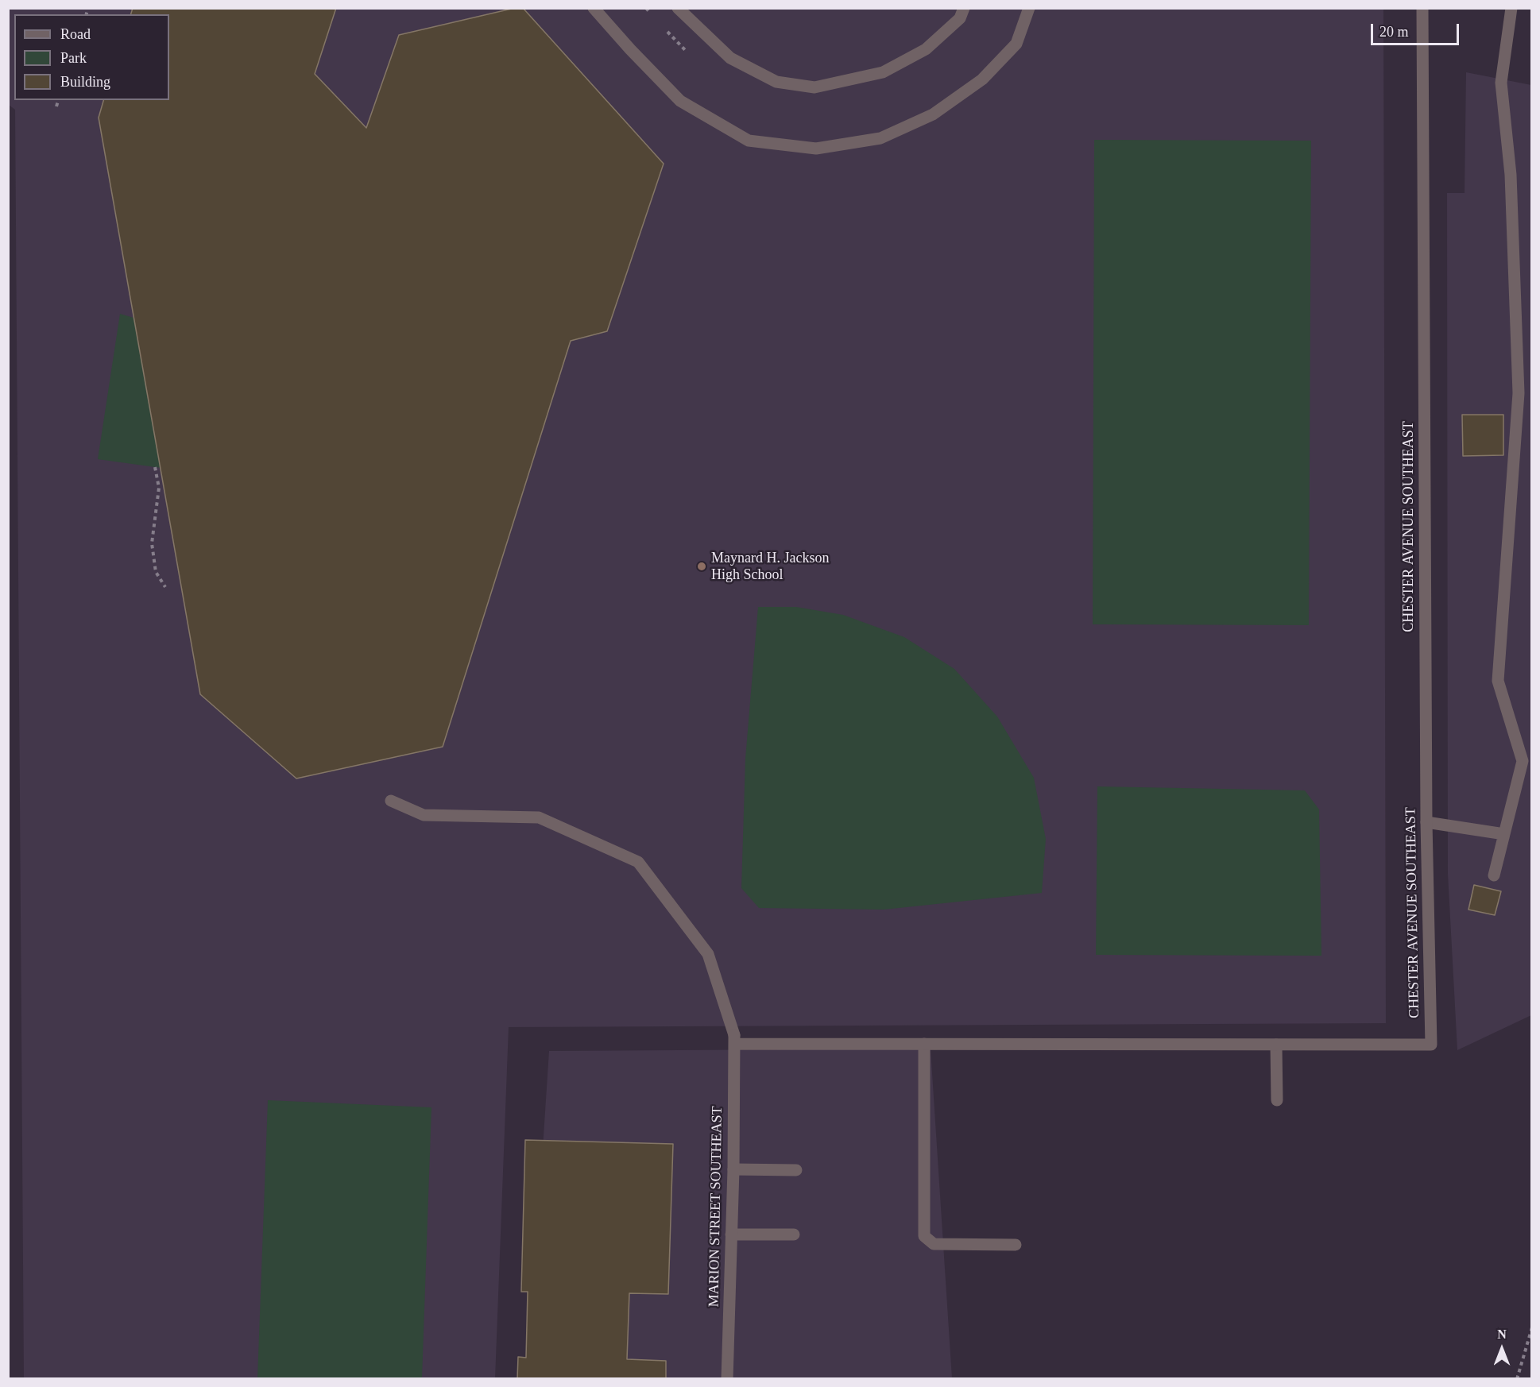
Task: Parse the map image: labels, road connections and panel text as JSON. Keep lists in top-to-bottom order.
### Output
{
  "streets": {
    "street": ["CHESTER AVENUE SOUTHEAST", "MARION STREET SOUTHEAST"]
  },
  "places": ["Maynard H. Jackson High School"],
  "legend": ["Road", "Park", "Building"],
  "scale_bar": "20 m",
  "north": "top"
}
